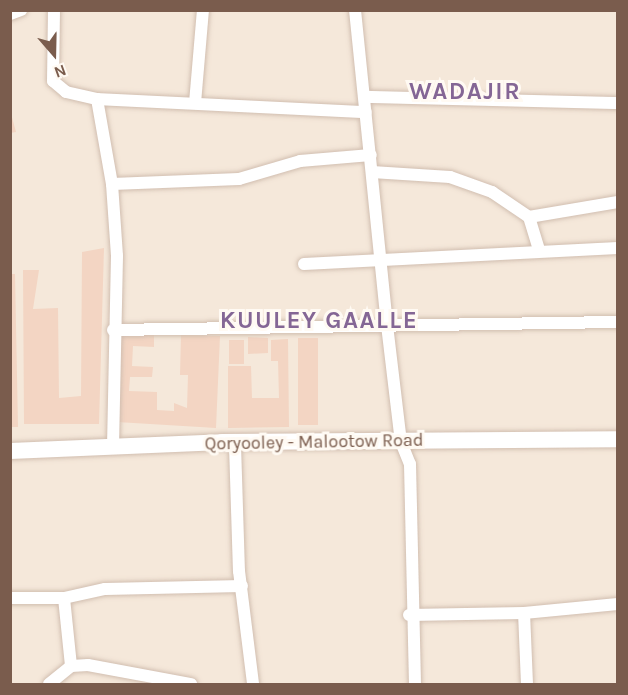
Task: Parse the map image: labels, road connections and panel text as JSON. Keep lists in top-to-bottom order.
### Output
{
  "streets": {
    "street": ["Qoryooley - Malootow Road"]
  },
  "districts": ["WADAJIR", "KUULEY GAALLE"],
  "north": "bottom"
}
